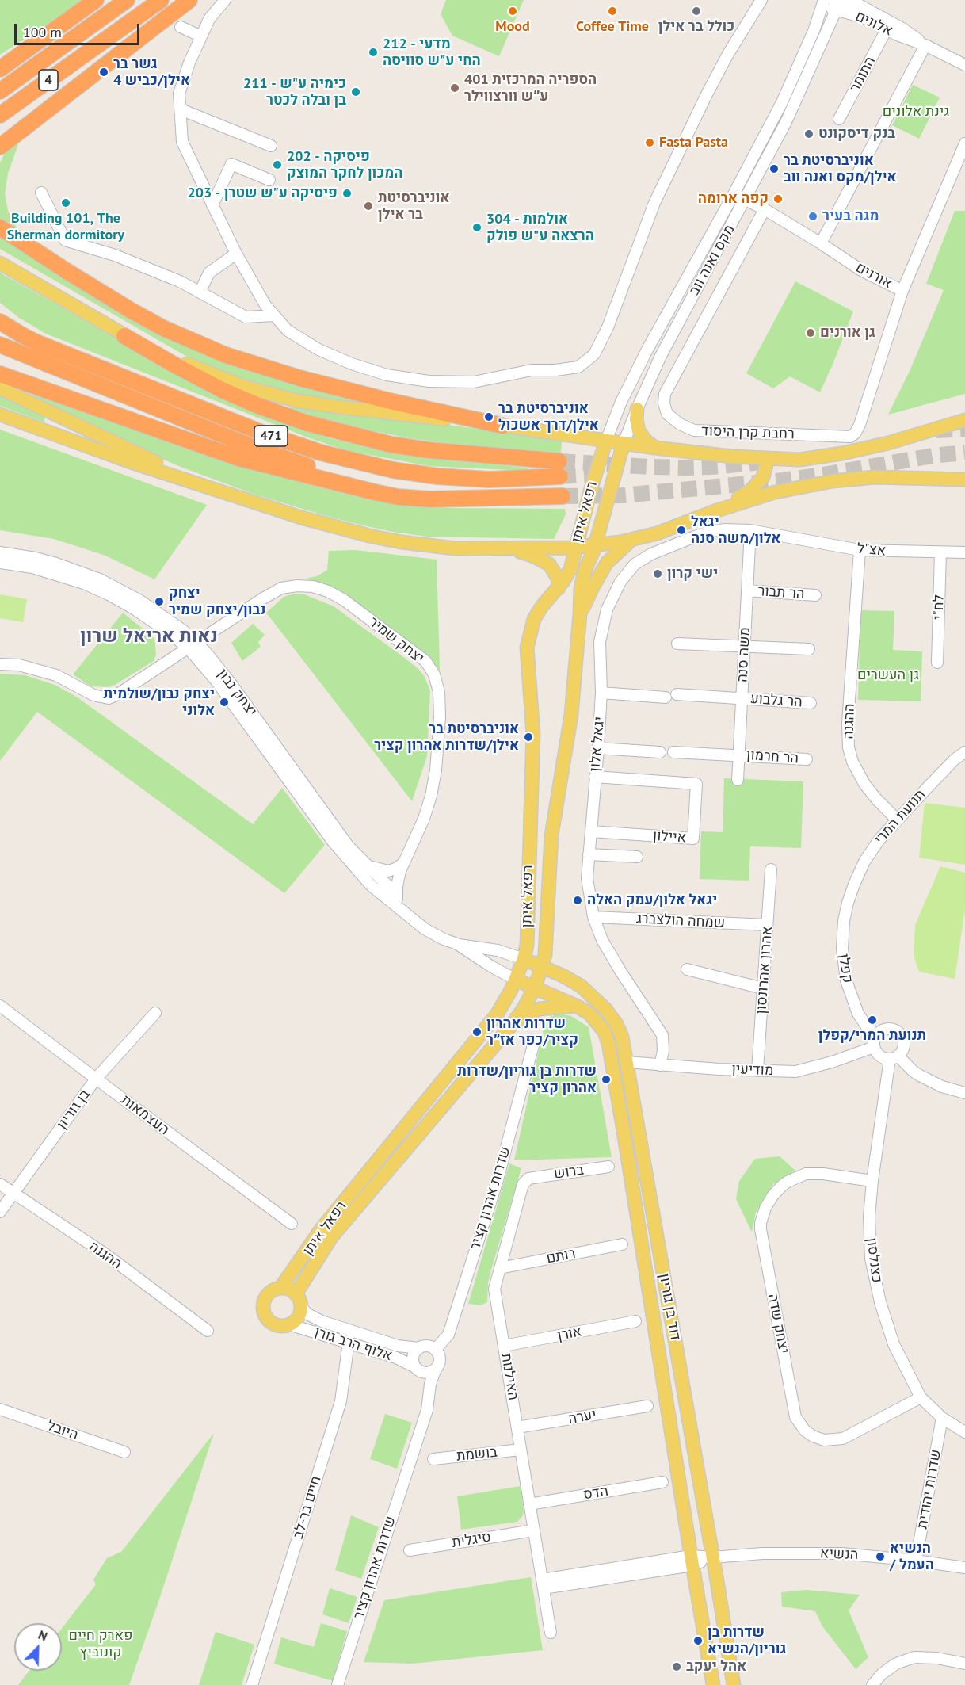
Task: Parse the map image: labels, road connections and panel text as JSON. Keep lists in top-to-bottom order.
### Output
{
  "streets": {
    "highway": ["4", "471"],
    "main road": ["רפאל איתן", "יצחק נבון", "דוד בן גוריון"],
    "street": [
      "אלונים",
      "התומר",
      "מקס ואנה ווב",
      "אורנים",
      "רחבת קרן היסוד",
      "אצ\"ל",
      "הר תבור",
      "לח\"י",
      "יצחק שמיר",
      "משה סנה",
      "הר גלבוע",
      "ההגנה",
      "יגאל אלון",
      "הר חרמון",
      "תנועת המרי",
      "איילון",
      "שמחה הולצברג",
      "קפלן",
      "אהרון אהרונסון",
      "מודיעין",
      "בן גוריון",
      "העצמאות",
      "ברוש",
      "שדרות אהרון קציר",
      "רותם",
      "כצנלסון",
      "יצחק שדה",
      "אורן",
      "אלוף הרב גורן",
      "האילנות",
      "יערה",
      "היובל",
      "בושמת",
      "שדרות יהודית",
      "הדס",
      "חיים בר-לב",
      "סיגלית",
      "הנשיא"
    ]
  },
  "crossings": [
    ["אלונים", "התומר"],
    ["אלונים", "מקס ואנה ווב"],
    ["מקס ואנה ווב", "אורנים"],
    ["מקס ואנה ווב", "רפאל איתן"],
    ["אורנים", "רחבת קרן היסוד"],
    ["רפאל איתן", "יצחק נבון"],
    ["רפאל איתן", "דוד בן גוריון"],
    ["רפאל איתן", "אלוף הרב גורן"],
    ["אצ\"ל", "לח\"י"],
    ["אצ\"ל", "ההגנה"],
    ["אצ\"ל", "יגאל אלון"],
    ["הר תבור", "משה סנה"],
    ["יצחק שמיר", "יצחק נבון"],
    ["משה סנה", "הר גלבוע"],
    ["משה סנה", "יגאל אלון"],
    ["משה סנה", "הר חרמון"],
    ["יצחק נבון", "דוד בן גוריון"],
    ["הר גלבוע", "יגאל אלון"],
    ["ההגנה", "תנועת המרי"],
    ["ההגנה", "בן גוריון"],
    ["יגאל אלון", "איילון"],
    ["יגאל אלון", "שמחה הולצברג"],
    ["יגאל אלון", "מודיעין"],
    ["תנועת המרי", "קפלן"],
    ["שמחה הולצברג", "אהרון אהרונסון"],
    ["קפלן", "מודיעין"],
    ["קפלן", "כצנלסון"],
    ["אהרון אהרונסון", "מודיעין"],
    ["מודיעין", "כצנלסון"],
    ["מודיעין", "דוד בן גוריון"],
    ["בן גוריון", "העצמאות"],
    ["ברוש", "האילנות"],
    ["שדרות אהרון קציר", "אלוף הרב גורן"],
    ["רותם", "האילנות"],
    ["כצנלסון", "יצחק שדה"],
    ["כצנלסון", "שדרות יהודית"],
    ["דוד בן גוריון", "הנשיא"],
    ["אורן", "האילנות"],
    ["אלוף הרב גורן", "חיים בר-לב"],
    ["האילנות", "יערה"],
    ["האילנות", "בושמת"],
    ["האילנות", "הדס"],
    ["האילנות", "סיגלית"],
    ["שדרות יהודית", "הנשיא"]
  ],
  "districts": ["נאות אריאל שרון"],
  "parks": ["גינת אלונים", "גן העשרים", "פארק חיים קונוביץ"],
  "places": [
    "Mood",
    "Coffee Time",
    "כולל בר אילן",
    "212 - מדעי החי ע\"ש סוויסה",
    "גשר בר אילן/כביש 4",
    "401 הספריה המרכזית ע״ש וורצווילר",
    "211 - כימיה ע\"ש בן ובלה לכטר",
    "בנק דיסקונט",
    "Fasta Pasta",
    "202 - פיסיקה המכון לחקר המוצק",
    "אוניברסיטת בר אילן/מקס ואנה ווב",
    "203 - פיסיקה ע\"ש שטרן",
    "קפה ארומה",
    "Building 101, The Sherman dormitory",
    "אוניברסיטת בר אילן",
    "מגה בעיר",
    "304 - אולמות הרצאה ע\"ש פולק",
    "גן אורנים",
    "אוניברסיטת בר אילן/דרך אשכול",
    "יגאל אלון/משה סנה",
    "ישי קרון",
    "יצחק נבון/יצחק שמיר",
    "יצחק נבון/שולמית אלוני",
    "אוניברסיטת בר אילן/שדרות אהרון קציר",
    "יגאל אלון/עמק האלה",
    "תנועת המרי/קפלן",
    "שדרות אהרון קציר/כפר אז״ר",
    "שדרות בן גוריון/שדרות אהרון קציר",
    "הנשיא / העמל",
    "שדרות בן גוריון/הנשיא",
    "אהל יעקב"
  ],
  "scale_bar": "100 m",
  "north": "top right"
}
